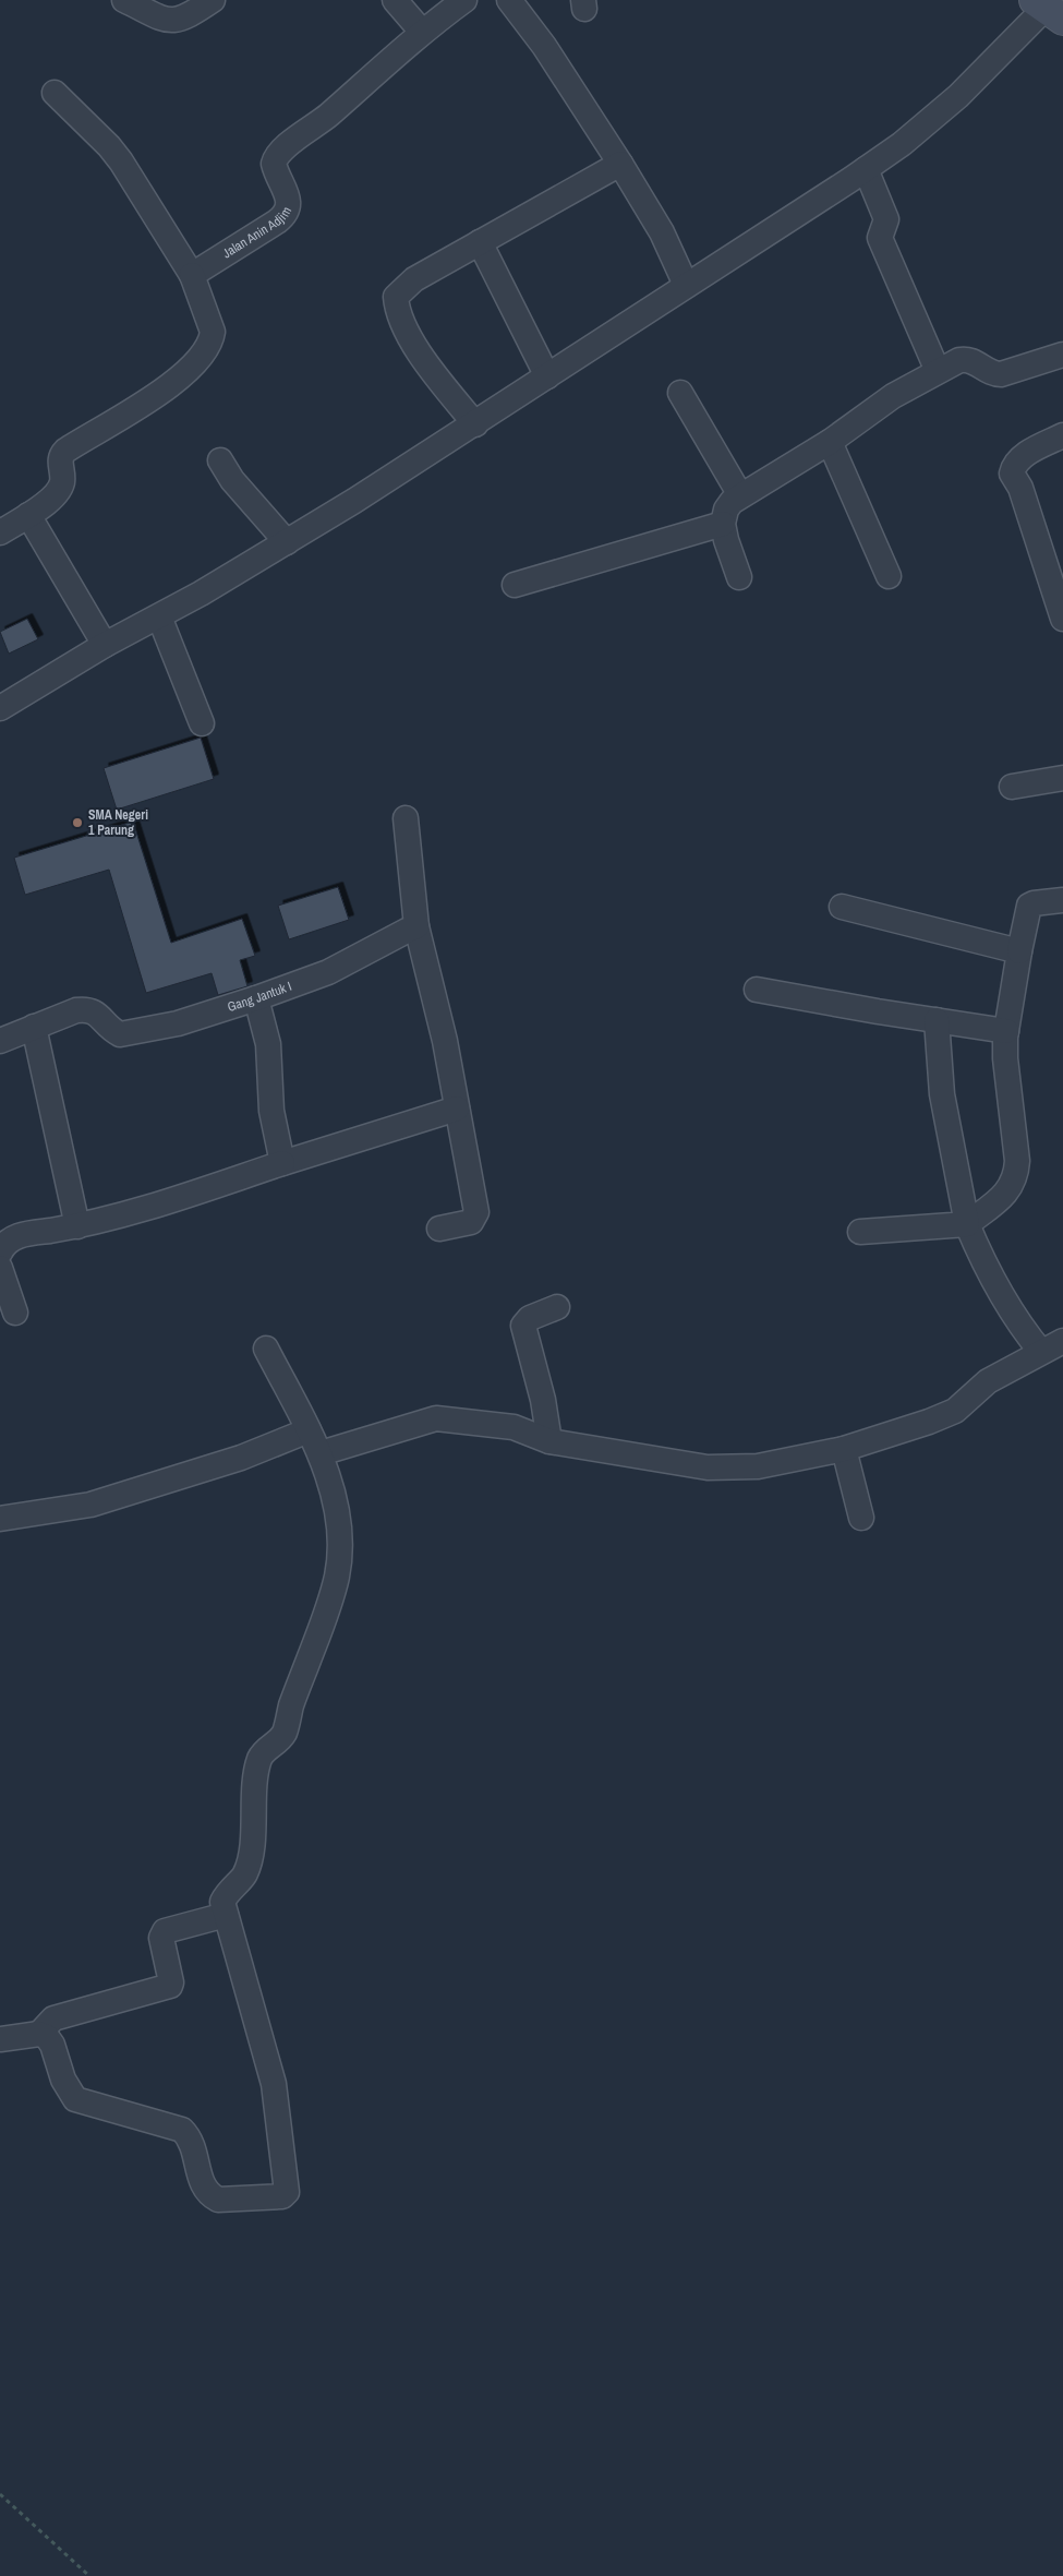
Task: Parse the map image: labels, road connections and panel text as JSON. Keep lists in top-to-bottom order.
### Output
{
  "streets": {
    "street": ["Jalan Anin Adjim", "Gang Jantuk I"]
  },
  "places": ["SMA Negeri 1 Parung"]
}
